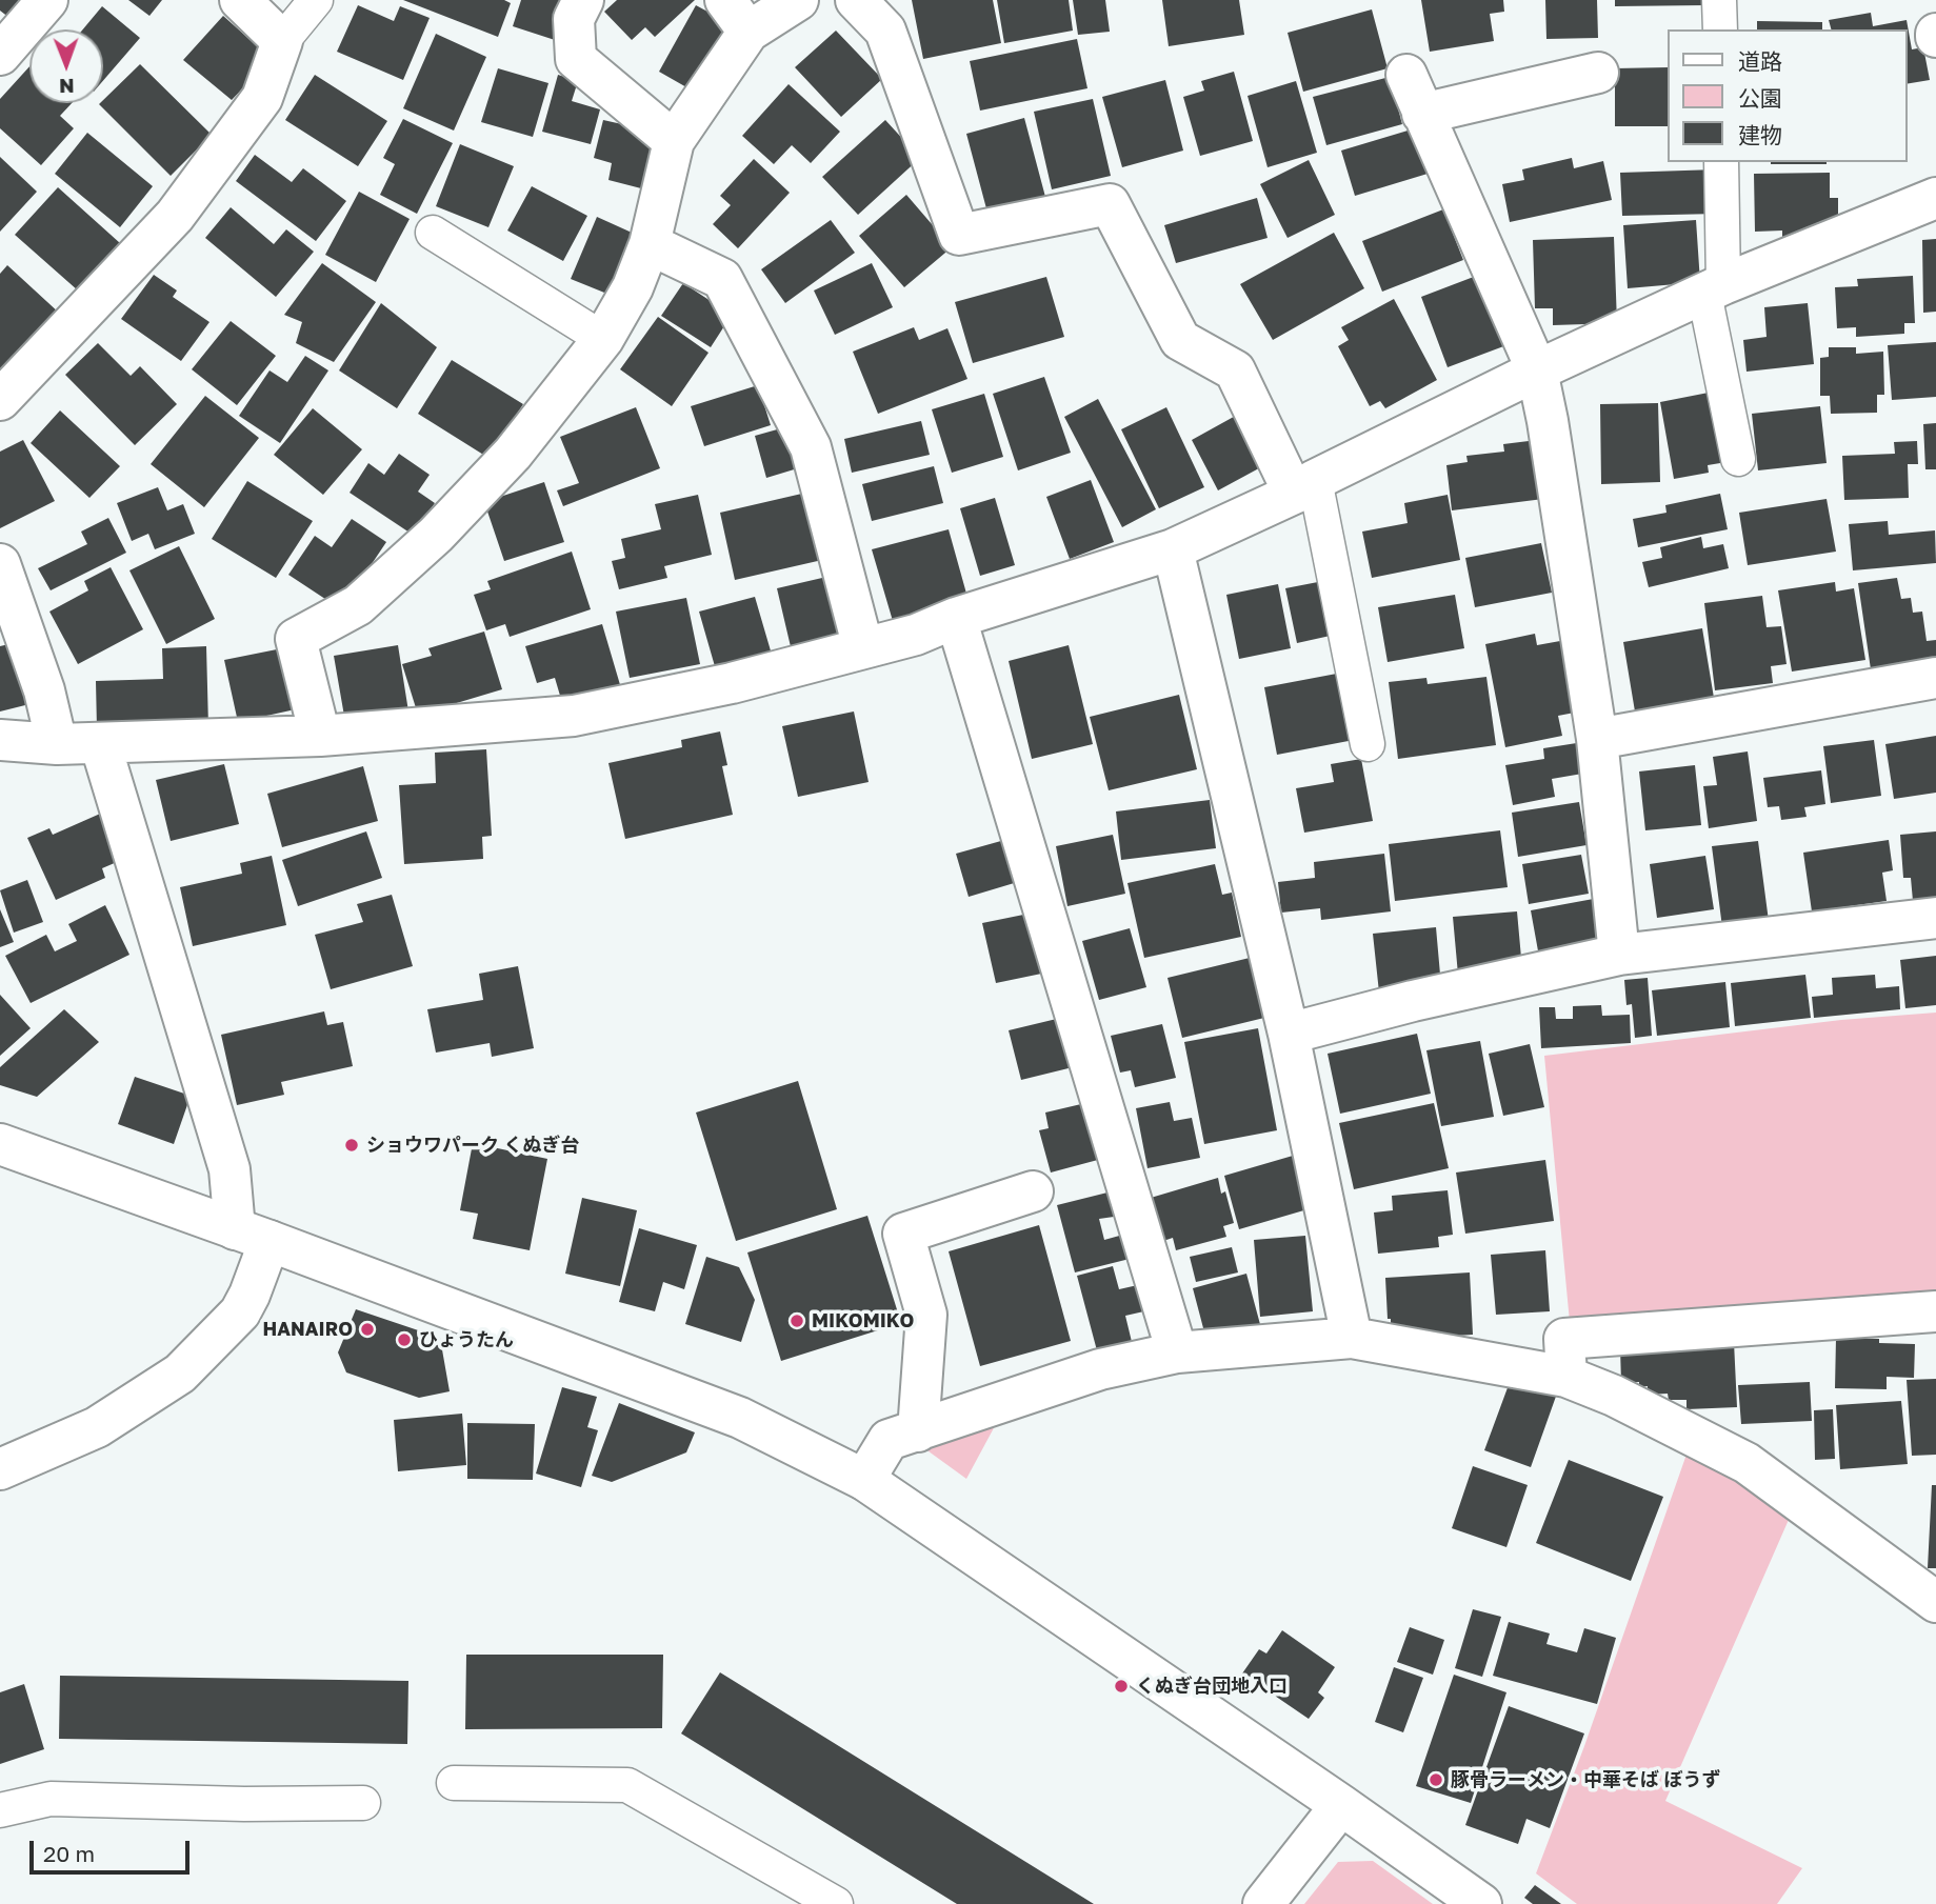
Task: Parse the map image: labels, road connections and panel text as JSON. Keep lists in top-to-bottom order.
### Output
{
  "places": [
    "ショウワパーク くぬぎ台",
    "MIKOMIKO",
    "HANAIRO",
    "ひょうたん",
    "くぬぎ台団地入口",
    "豚骨ラーメン・中華そば ぼうず"
  ],
  "legend": ["道路", "公園", "建物"],
  "scale_bar": "20 m",
  "north": "bottom"
}
